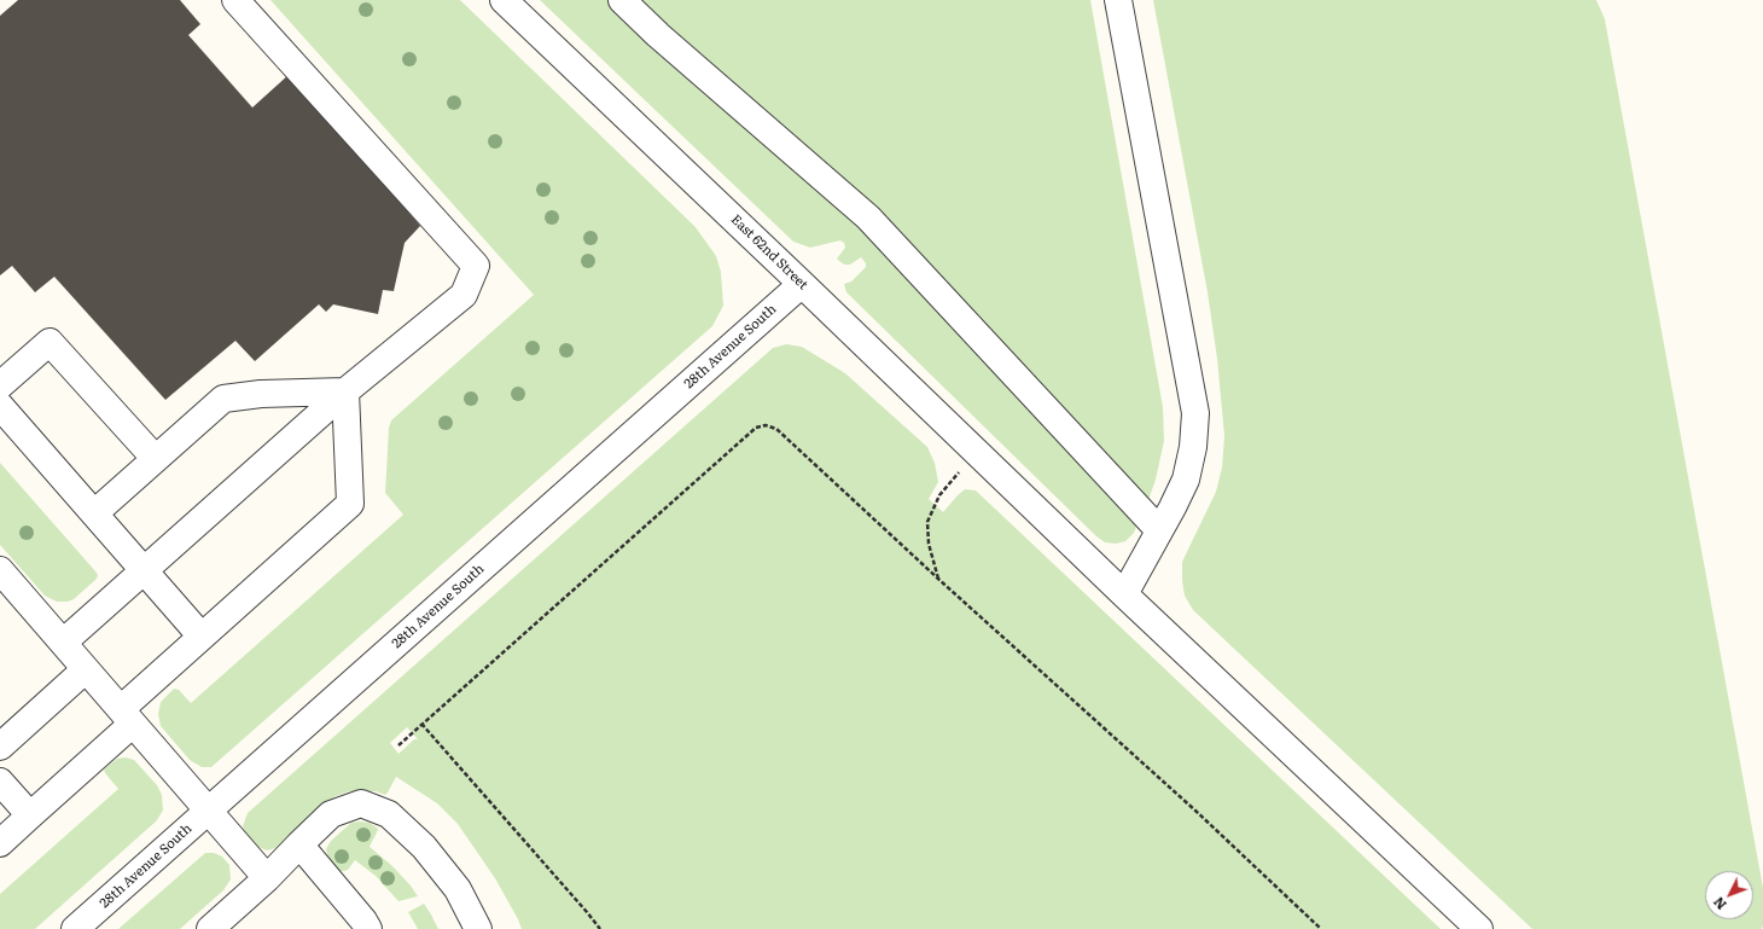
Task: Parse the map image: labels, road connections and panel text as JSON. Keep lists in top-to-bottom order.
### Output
{
  "streets": {
    "street": ["East 62nd Street", "28th Avenue South"]
  },
  "crossings": [
    ["East 62nd Street", "28th Avenue South"]
  ],
  "north": "bottom left"
}
